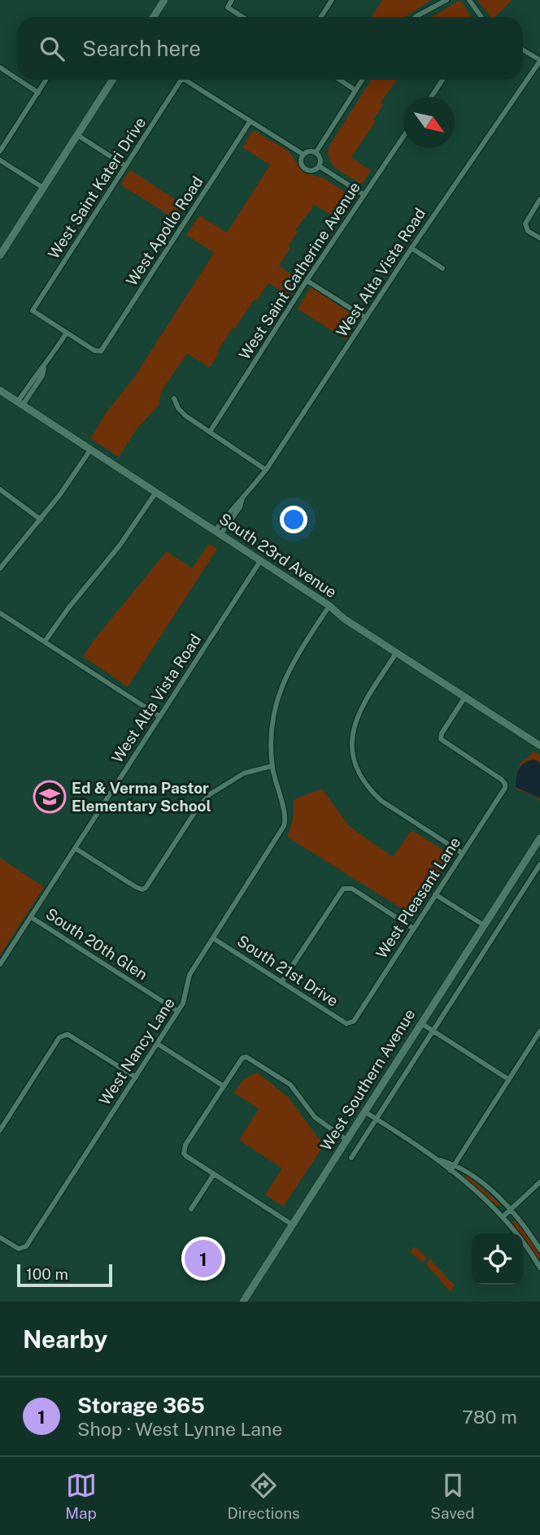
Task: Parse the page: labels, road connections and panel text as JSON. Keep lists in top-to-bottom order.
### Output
{
  "streets": {
    "street": [
      "West Saint Kateri Drive",
      "West Apollo Road",
      "West Saint Catherine Avenue",
      "West Alta Vista Road",
      "South 23rd Avenue",
      "West Pleasant Lane",
      "South 20th Glen",
      "South 21st Drive",
      "West Nancy Lane",
      "West Southern Avenue"
    ]
  },
  "crossings": [
    ["West Saint Kateri Drive", "West Apollo Road"],
    ["West Alta Vista Road", "South 23rd Avenue"],
    ["West Alta Vista Road", "South 20th Glen"],
    ["South 23rd Avenue", "West Pleasant Lane"],
    ["South 23rd Avenue", "West Nancy Lane"],
    ["West Pleasant Lane", "South 21st Drive"],
    ["South 20th Glen", "West Nancy Lane"],
    ["South 21st Drive", "West Nancy Lane"]
  ],
  "places": {
    "school or university": ["Ed & Verma Pastor Elementary School"]
  },
  "scale_bar": "100 m",
  "north": "bottom right",
  "page": {
    "search": "Search here",
    "pins": "1",
    "scale": "100 m",
    "heading": "Nearby",
    "list": [
      {
        "mark": "1",
        "name": "Storage 365",
        "note": "Shop · West Lynne Lane",
        "value": "780 m"
      }
    ],
    "nav": ["Map", "Directions", "Saved"]
  }
}
